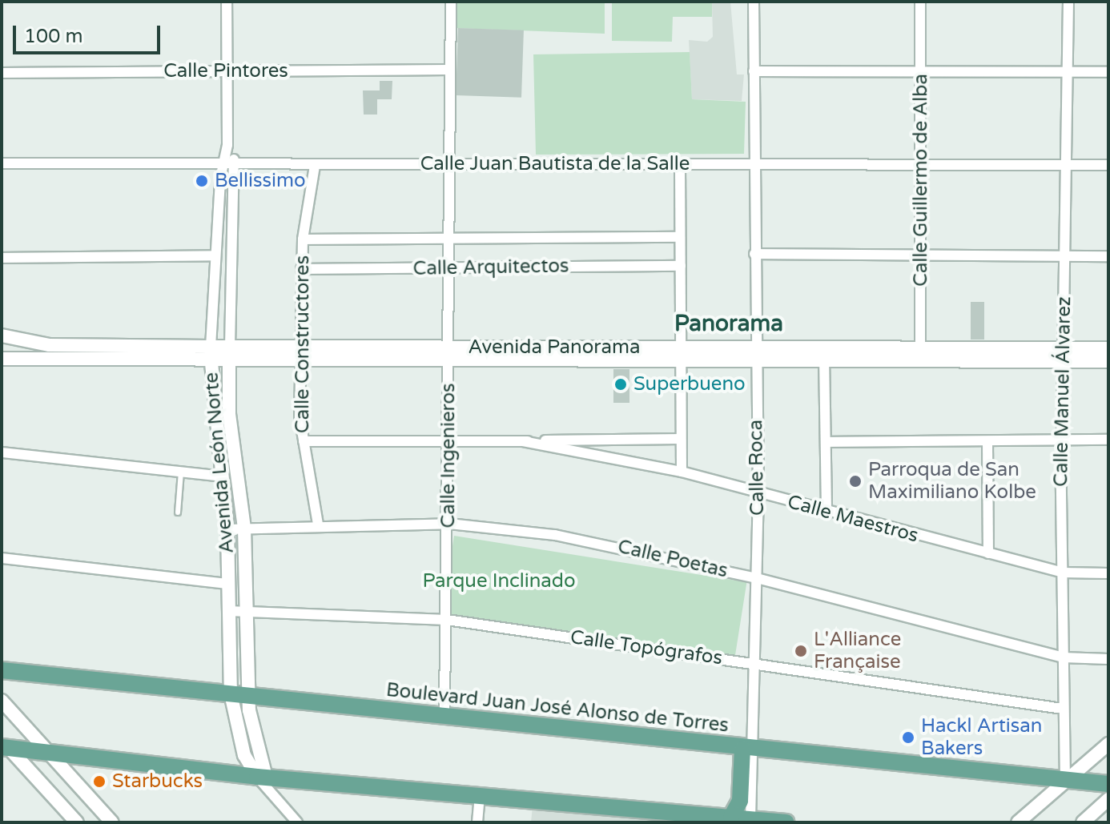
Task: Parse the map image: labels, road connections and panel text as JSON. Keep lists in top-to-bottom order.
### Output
{
  "streets": {
    "main road": ["Boulevard Juan José Alonso de Torres"],
    "street": [
      "Calle Pintores",
      "Calle Juan Bautista de la Salle",
      "Calle Guillermo de Alba",
      "Calle Arquitectos",
      "Calle Constructores",
      "Avenida Panorama",
      "Calle Manuel Álvarez",
      "Calle Ingenieros",
      "Avenida León Norte",
      "Calle Roca",
      "Calle Maestros",
      "Calle Poetas",
      "Calle Topógrafos"
    ]
  },
  "crossings": [
    ["Calle Pintores", "Calle Ingenieros"],
    ["Calle Pintores", "Avenida León Norte"],
    ["Calle Juan Bautista de la Salle", "Calle Guillermo de Alba"],
    ["Calle Juan Bautista de la Salle", "Calle Constructores"],
    ["Calle Juan Bautista de la Salle", "Calle Manuel Álvarez"],
    ["Calle Juan Bautista de la Salle", "Calle Ingenieros"],
    ["Calle Juan Bautista de la Salle", "Avenida León Norte"],
    ["Calle Juan Bautista de la Salle", "Calle Roca"],
    ["Calle Guillermo de Alba", "Avenida Panorama"],
    ["Calle Arquitectos", "Calle Constructores"],
    ["Calle Arquitectos", "Calle Ingenieros"],
    ["Calle Constructores", "Avenida Panorama"],
    ["Calle Constructores", "Calle Maestros"],
    ["Calle Constructores", "Calle Poetas"],
    ["Avenida Panorama", "Calle Manuel Álvarez"],
    ["Avenida Panorama", "Calle Ingenieros"],
    ["Avenida Panorama", "Avenida León Norte"],
    ["Avenida Panorama", "Calle Roca"],
    ["Calle Manuel Álvarez", "Calle Maestros"],
    ["Calle Manuel Álvarez", "Calle Poetas"],
    ["Calle Manuel Álvarez", "Calle Topógrafos"],
    ["Calle Manuel Álvarez", "Boulevard Juan José Alonso de Torres"],
    ["Calle Ingenieros", "Calle Maestros"],
    ["Calle Ingenieros", "Calle Poetas"],
    ["Calle Ingenieros", "Calle Topógrafos"],
    ["Calle Ingenieros", "Boulevard Juan José Alonso de Torres"],
    ["Avenida León Norte", "Calle Poetas"],
    ["Avenida León Norte", "Calle Topógrafos"],
    ["Avenida León Norte", "Boulevard Juan José Alonso de Torres"],
    ["Calle Roca", "Calle Maestros"],
    ["Calle Roca", "Calle Poetas"],
    ["Calle Roca", "Calle Topógrafos"],
    ["Calle Roca", "Boulevard Juan José Alonso de Torres"]
  ],
  "districts": ["Panorama"],
  "parks": ["Parque Inclinado"],
  "places": [
    "Bellissimo",
    "Superbueno",
    "Parroqua de San Maximiliano Kolbe",
    "L'Alliance Française",
    "Hackl Artisan Bakers",
    "Starbucks"
  ],
  "scale_bar": "100 m"
}
